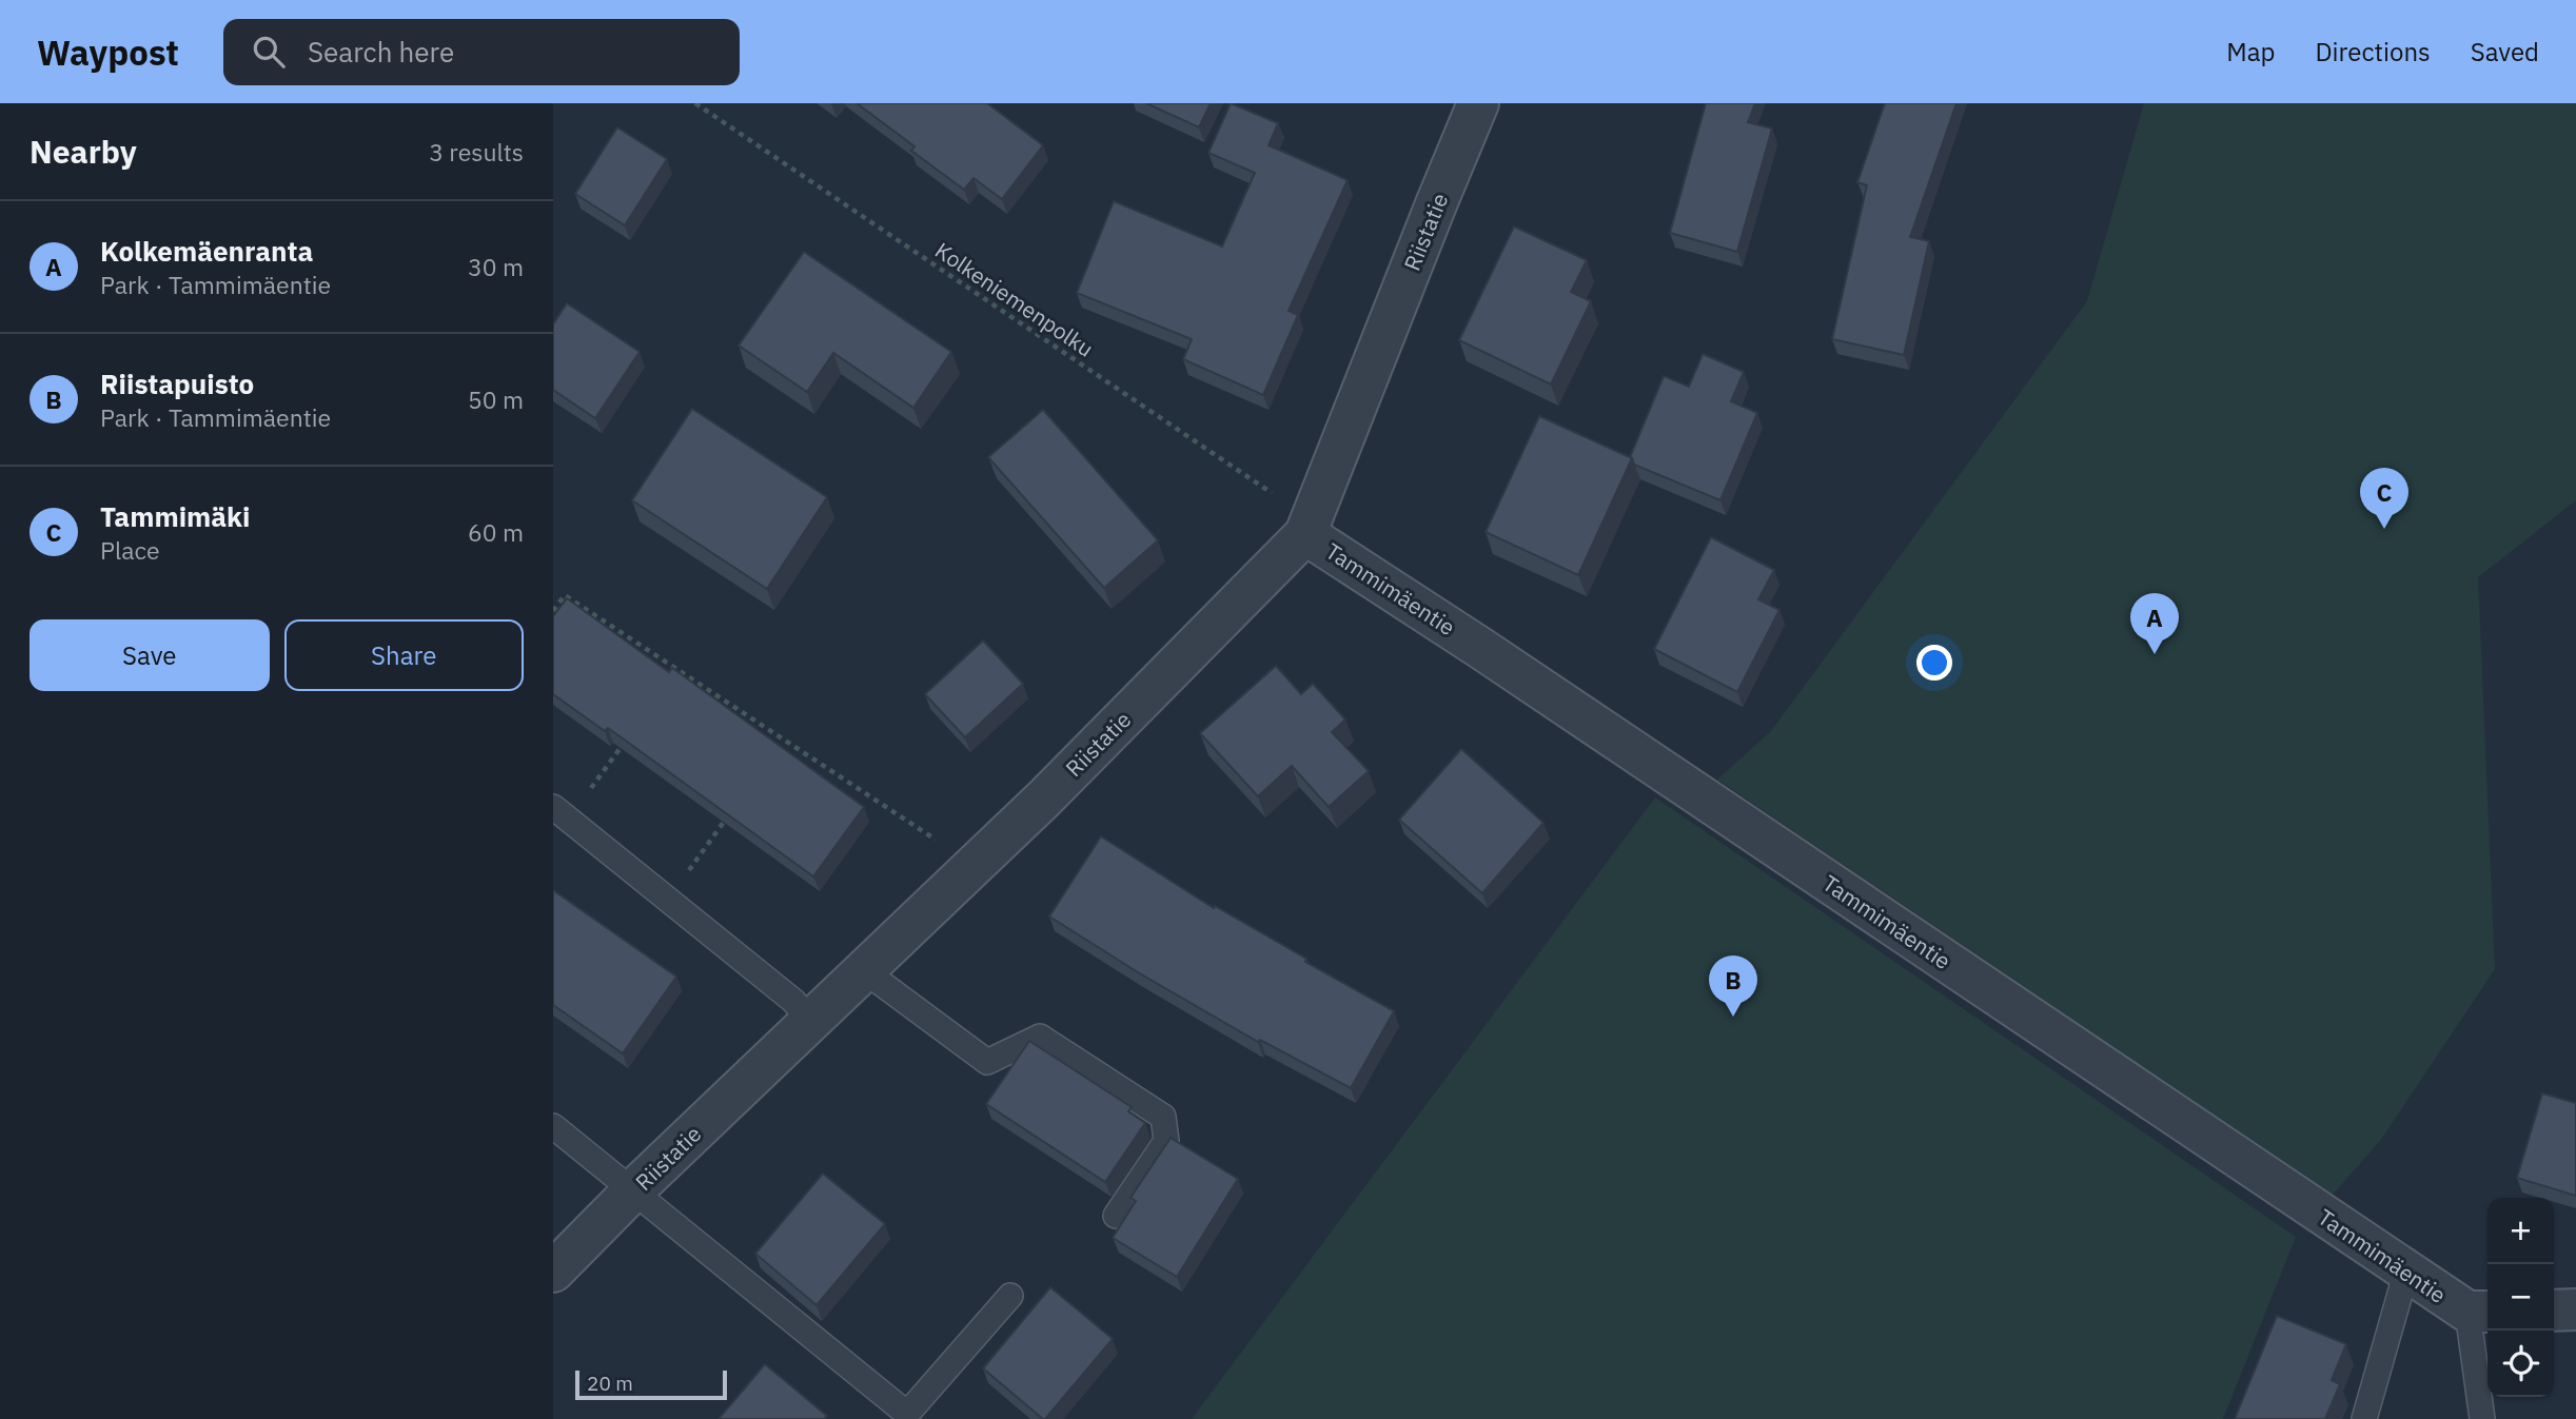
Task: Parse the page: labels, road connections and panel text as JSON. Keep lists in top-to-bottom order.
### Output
{
  "streets": {
    "street": ["Riistatie", "Tammimäentie"],
    "path": ["Kolkeniemenpolku"]
  },
  "crossings": [
    ["Riistatie", "Kolkeniemenpolku"],
    ["Riistatie", "Tammimäentie"],
    ["Kolkeniemenpolku", "Tammimäentie"]
  ],
  "scale_bar": "20 m",
  "page": {
    "header": "Waypost",
    "search": "Search here",
    "nav": ["Map", "Directions", "Saved"],
    "heading": ["Nearby", "3 results"],
    "list": [
      {
        "mark": "A",
        "name": "Kolkemäenranta",
        "note": "Park · Tammimäentie",
        "value": "30 m"
      },
      {
        "mark": "B",
        "name": "Riistapuisto",
        "note": "Park · Tammimäentie",
        "value": "50 m"
      },
      {
        "mark": "C",
        "name": "Tammimäki",
        "note": "Place",
        "value": "60 m"
      }
    ],
    "pins": ["C", "A", "B"],
    "buttons": ["Save", "Share"],
    "map_buttons": ["+", "−"],
    "scale": "20 m"
  }
}
